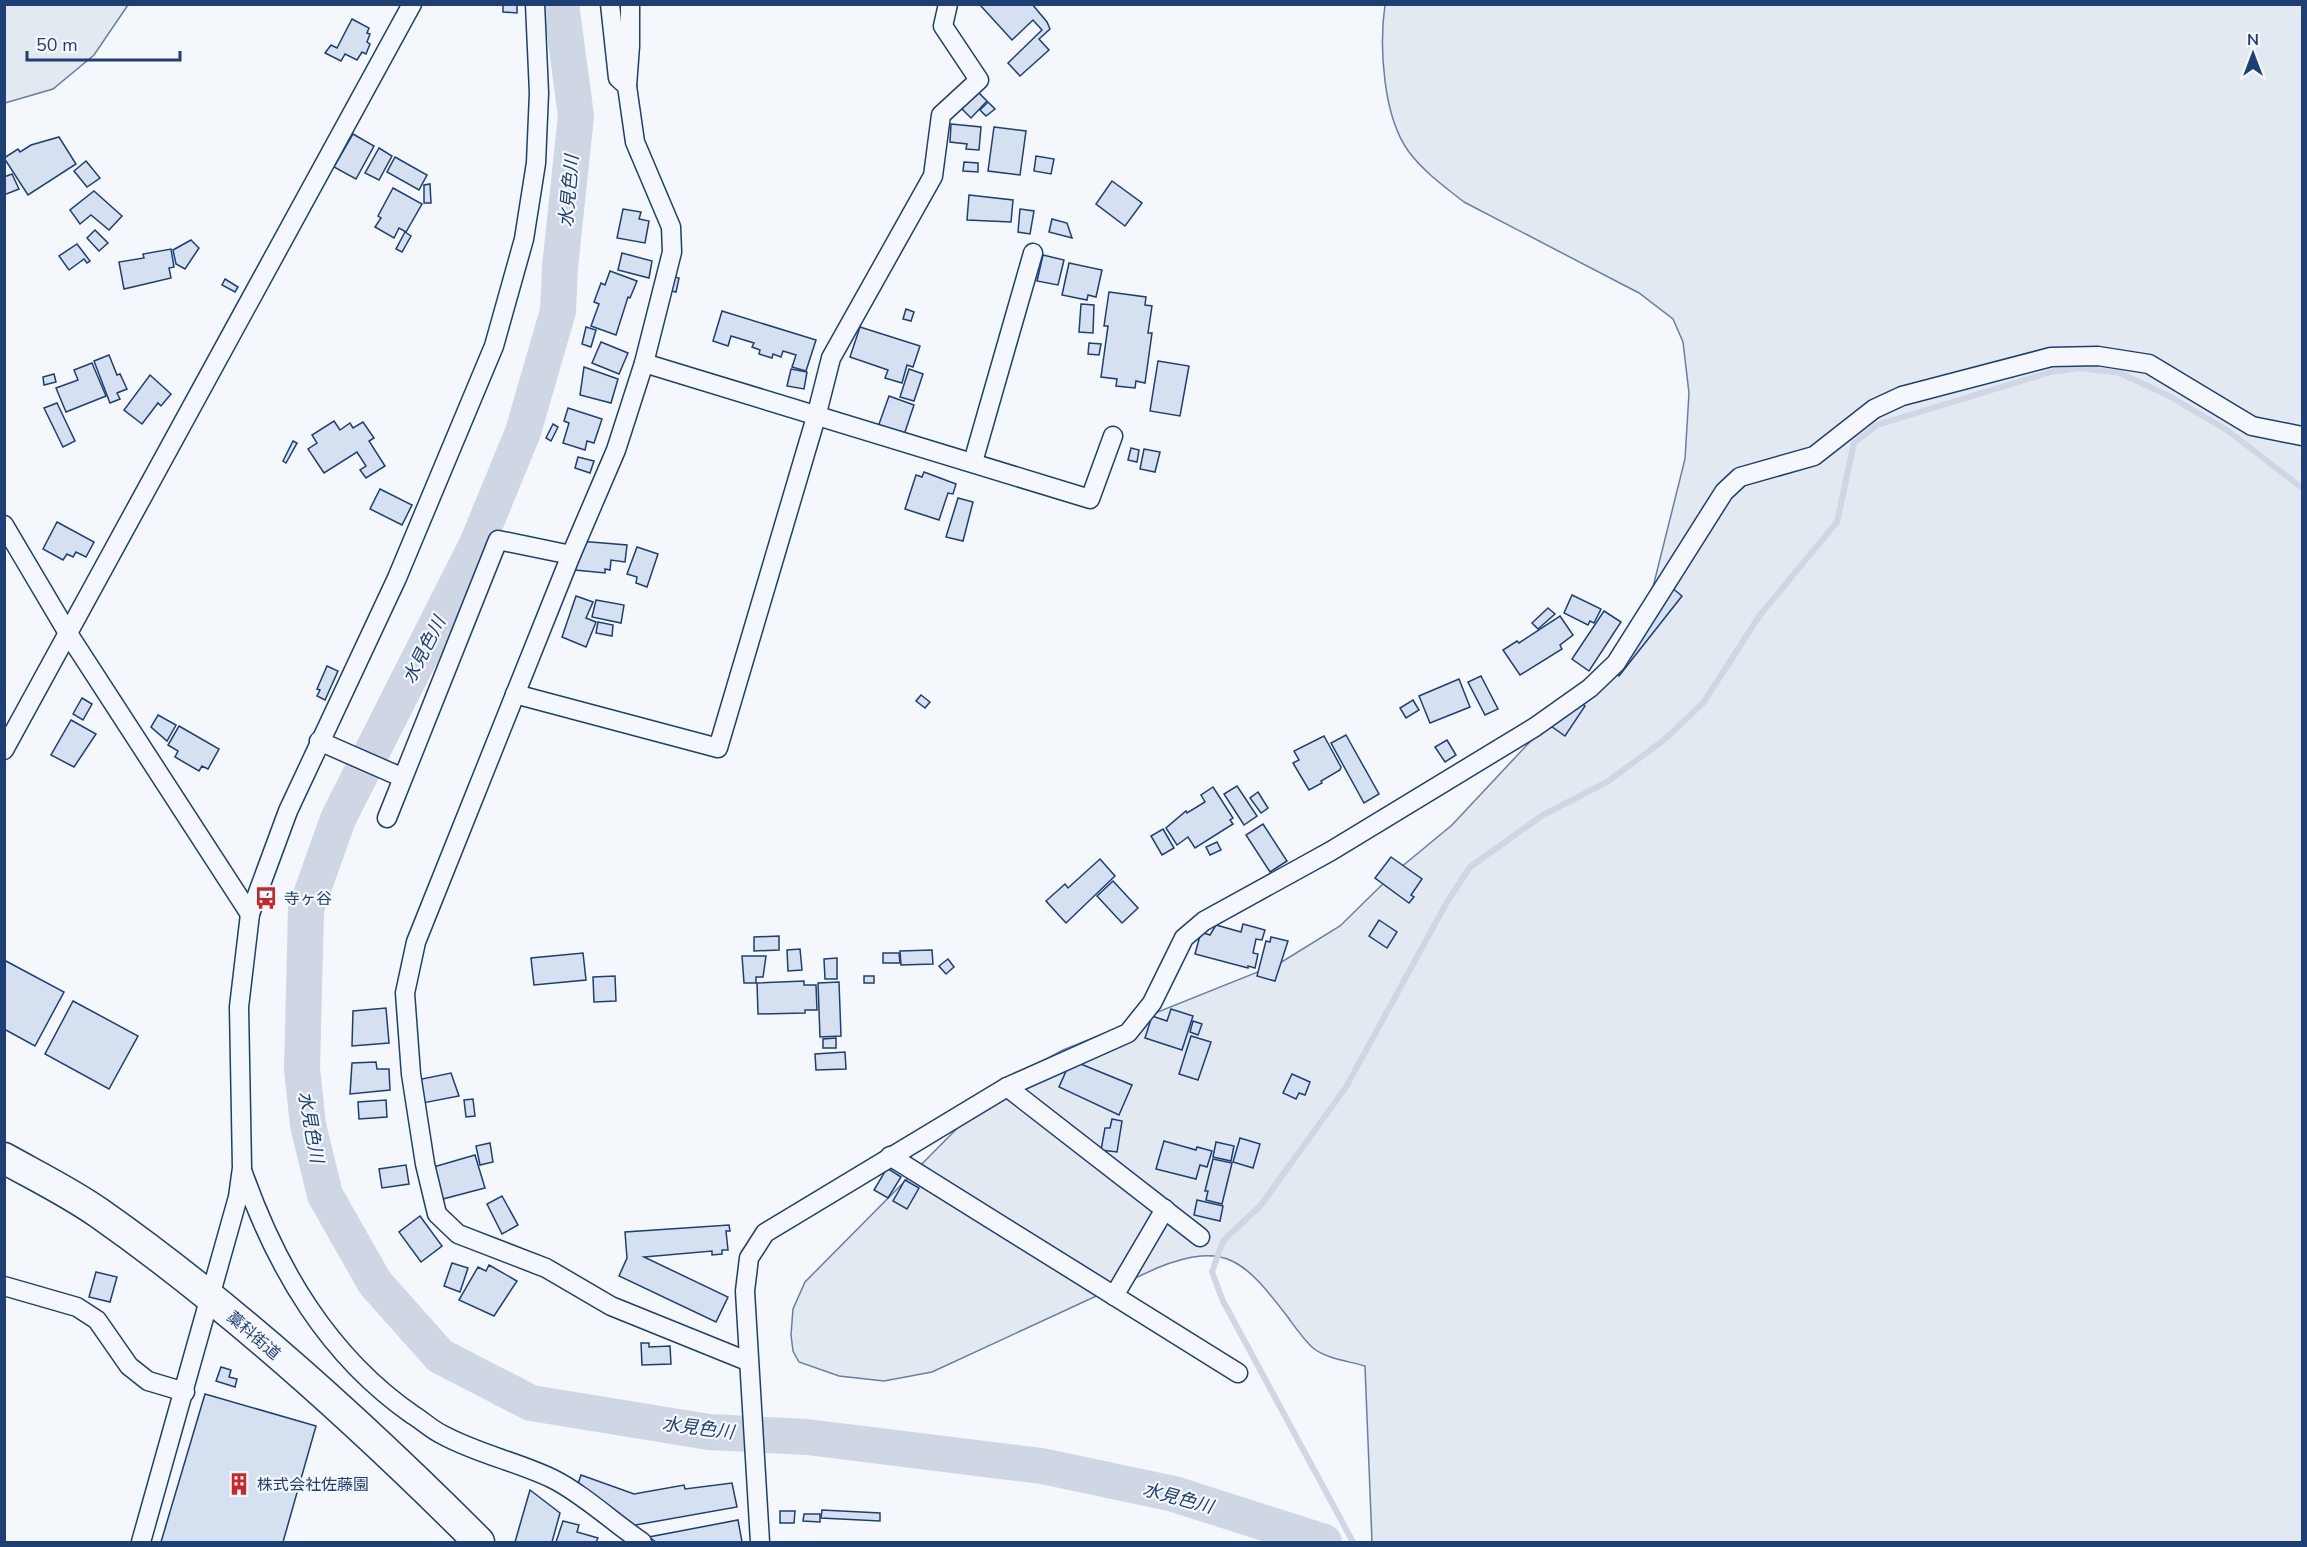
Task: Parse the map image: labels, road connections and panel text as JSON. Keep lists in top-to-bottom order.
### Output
{
  "streets": {
    "highway": ["藁科街道"]
  },
  "water": ["水見色川"],
  "places": {
    "bus stop": ["寺ヶ谷"],
    "building": ["株式会社佐藤園"]
  },
  "scale_bar": "50 m",
  "north": "top"
}
